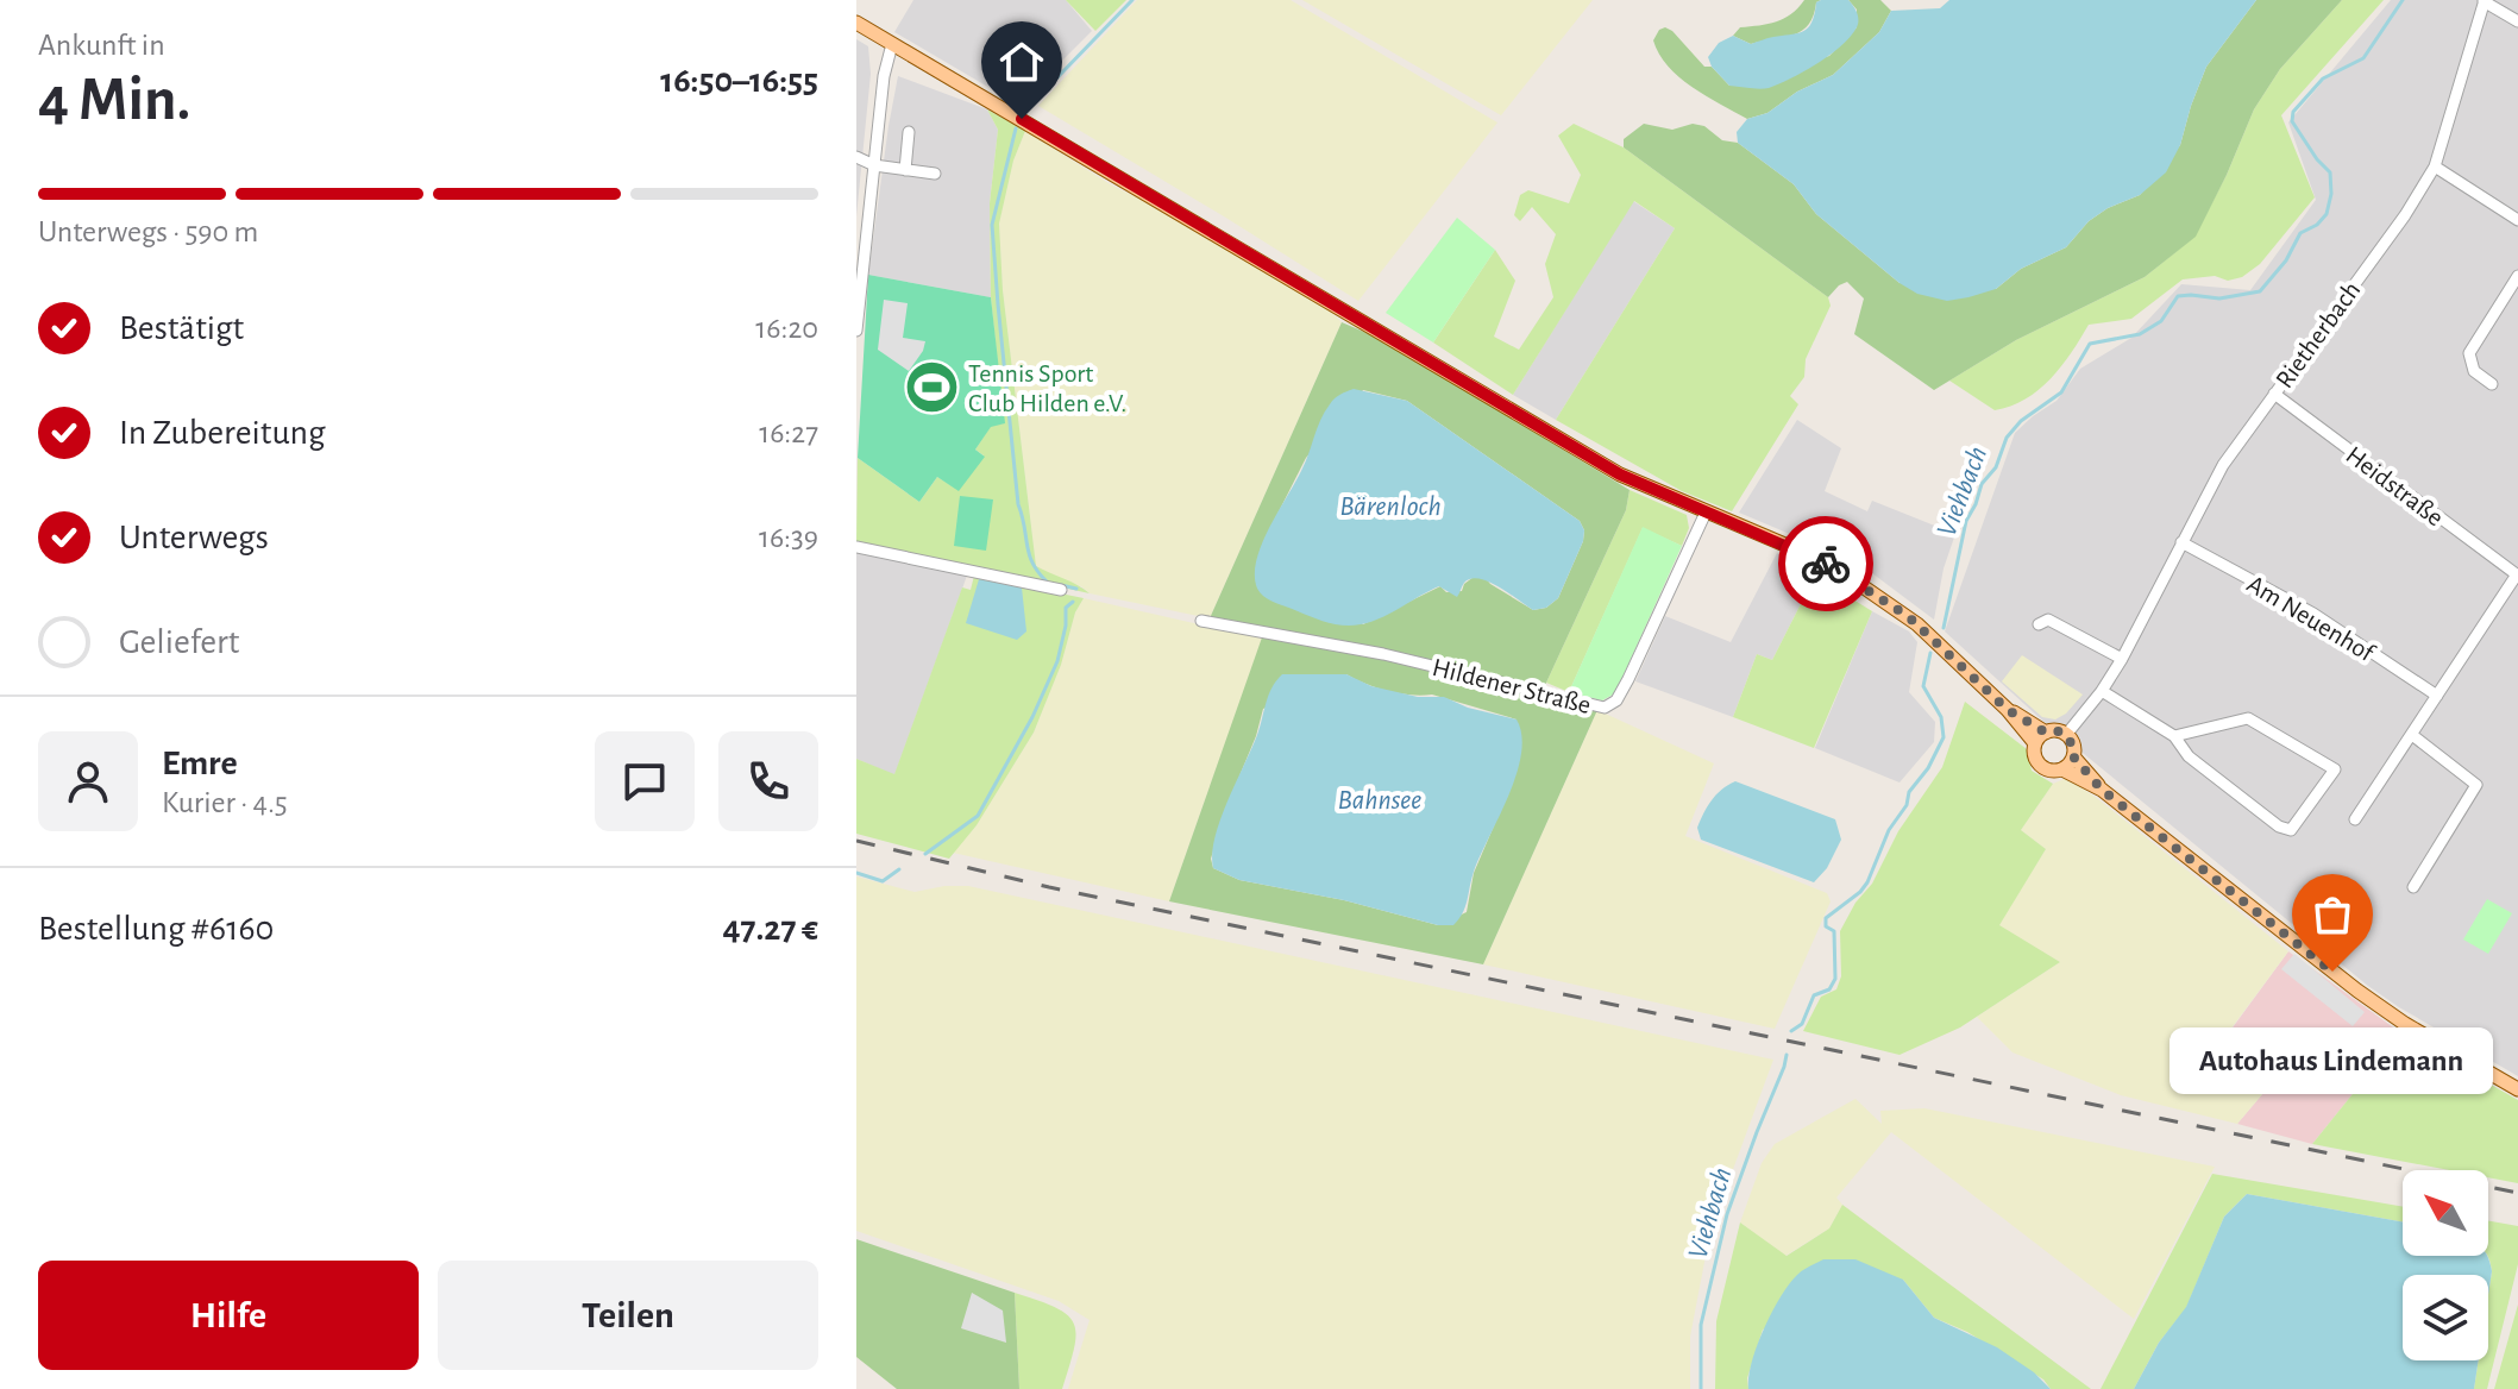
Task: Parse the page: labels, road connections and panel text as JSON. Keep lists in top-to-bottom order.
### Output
{
  "streets": {
    "street": [
      "Rietherbach",
      "Heidstraße",
      "Am Neuenhof",
      "Hildener Straße"
    ]
  },
  "crossings": [
    ["Rietherbach", "Heidstraße"],
    ["Rietherbach", "Am Neuenhof"]
  ],
  "water": ["Viehbach", "Bärenloch", "Bahnsee"],
  "places": {
    "sports": ["Tennis Sport Club Hilden e.V."],
    "other": ["Autohaus Lindemann"]
  },
  "north": "top left",
  "page": {
    "heading": ["4 Min.", "Ankunft in", "16:50–16:55"],
    "panel": [
      "Emre",
      "Kurier · 4.5",
      "Bestellung #6160",
      "47.27 €"
    ],
    "bar": "Unterwegs · 590 m",
    "list": [
      ["Bestätigt", "16:20"],
      ["In Zubereitung", "16:27"],
      ["Unterwegs", "16:39"],
      "Geliefert"
    ],
    "bubble": "Autohaus Lindemann",
    "buttons": ["Hilfe", "Teilen"]
  }
}
